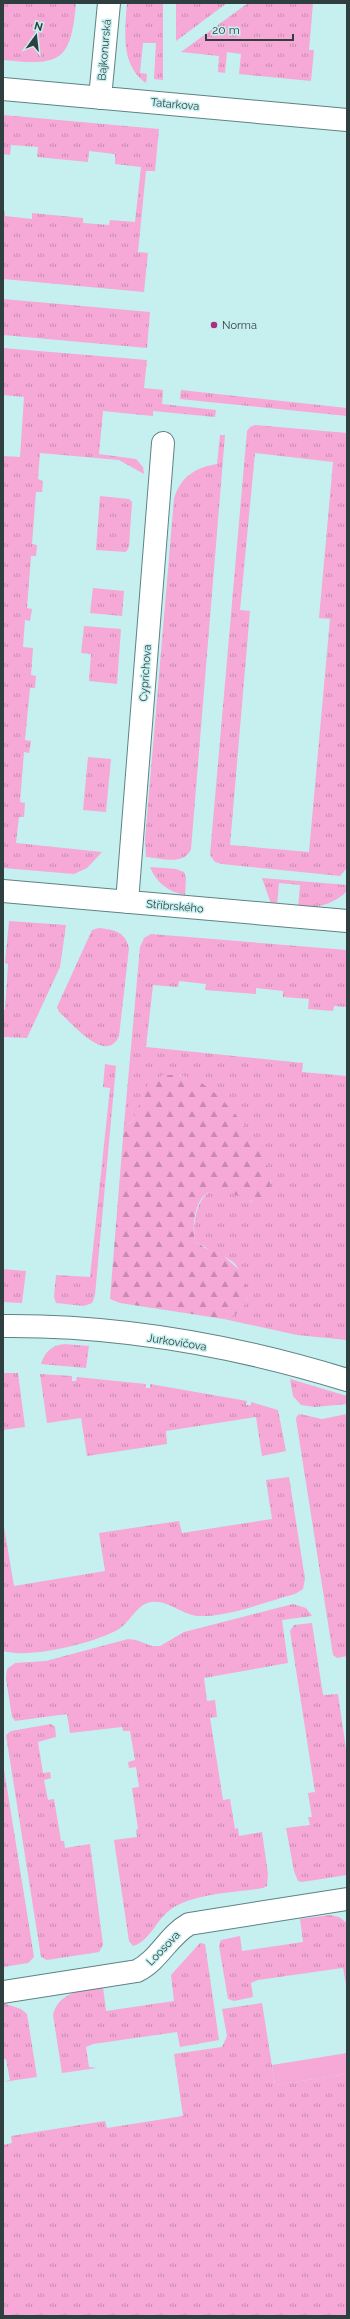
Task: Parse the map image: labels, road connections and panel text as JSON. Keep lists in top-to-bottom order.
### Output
{
  "streets": {
    "street": [
      "Bajkonurská",
      "Tatarkova",
      "Cyprichova",
      "Stříbrského",
      "Jurkovičova",
      "Loosova"
    ]
  },
  "crossings": [
    ["Bajkonurská", "Tatarkova"],
    ["Cyprichova", "Stříbrského"]
  ],
  "places": ["Norma"],
  "scale_bar": "20 m",
  "north": "top"
}
